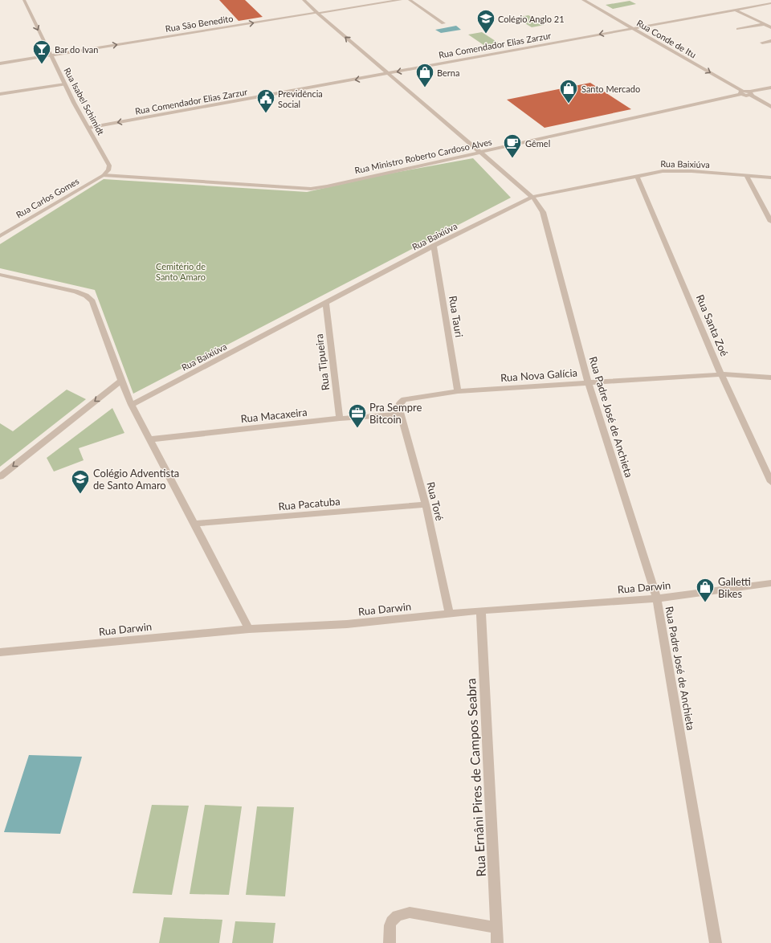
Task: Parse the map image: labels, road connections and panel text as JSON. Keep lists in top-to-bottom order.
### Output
{
  "streets": {
    "street": [
      "Rua São Benedito",
      "Rua Conde de Itu",
      "Rua Comendador Elias Zarzur",
      "Rua Isabel Schimidt",
      "Rua Ministro Roberto Cardoso Alves",
      "Rua Baixiúva",
      "Rua Carlos Gomes",
      "Rua Tauri",
      "Rua Santa Zoé",
      "Rua Tipueira",
      "Rua Nova Galícia",
      "Rua Macaxeira",
      "Rua Padre José de Anchieta",
      "Rua Toré",
      "Rua Pacatuba",
      "Rua Darwin",
      "Rua Ernâni Pires de Campos Seabra"
    ]
  },
  "crossings": [
    ["Rua São Benedito", "Rua Isabel Schimidt"],
    ["Rua São Benedito", "Rua Padre José de Anchieta"],
    ["Rua Conde de Itu", "Rua Comendador Elias Zarzur"],
    ["Rua Conde de Itu", "Rua Ministro Roberto Cardoso Alves"],
    ["Rua Comendador Elias Zarzur", "Rua Isabel Schimidt"],
    ["Rua Comendador Elias Zarzur", "Rua Padre José de Anchieta"],
    ["Rua Isabel Schimidt", "Rua Ministro Roberto Cardoso Alves"],
    ["Rua Isabel Schimidt", "Rua Carlos Gomes"],
    ["Rua Ministro Roberto Cardoso Alves", "Rua Carlos Gomes"],
    ["Rua Ministro Roberto Cardoso Alves", "Rua Padre José de Anchieta"],
    ["Rua Baixiúva", "Rua Tauri"],
    ["Rua Baixiúva", "Rua Santa Zoé"],
    ["Rua Baixiúva", "Rua Tipueira"],
    ["Rua Baixiúva", "Rua Padre José de Anchieta"],
    ["Rua Tauri", "Rua Nova Galícia"],
    ["Rua Santa Zoé", "Rua Nova Galícia"],
    ["Rua Tipueira", "Rua Macaxeira"],
    ["Rua Nova Galícia", "Rua Padre José de Anchieta"],
    ["Rua Nova Galícia", "Rua Toré"],
    ["Rua Macaxeira", "Rua Toré"],
    ["Rua Padre José de Anchieta", "Rua Darwin"],
    ["Rua Toré", "Rua Pacatuba"],
    ["Rua Toré", "Rua Darwin"],
    ["Rua Darwin", "Rua Ernâni Pires de Campos Seabra"]
  ],
  "one_way": ["Rua São Benedito", "Rua Comendador Elias Zarzur"],
  "parks": ["Cemitério de Santo Amaro"],
  "places": {
    "school or university": ["Colégio Anglo 21", "Colégio Adventista de Santo Amaro"],
    "bar": ["Bar do Ivan"],
    "shop": ["Berna", "Santo Mercado", "Galletti Bikes"],
    "public building": ["Previdência Social"],
    "cafe": ["Gêmel"],
    "office": ["Pra Sempre Bitcoin"]
  }
}
